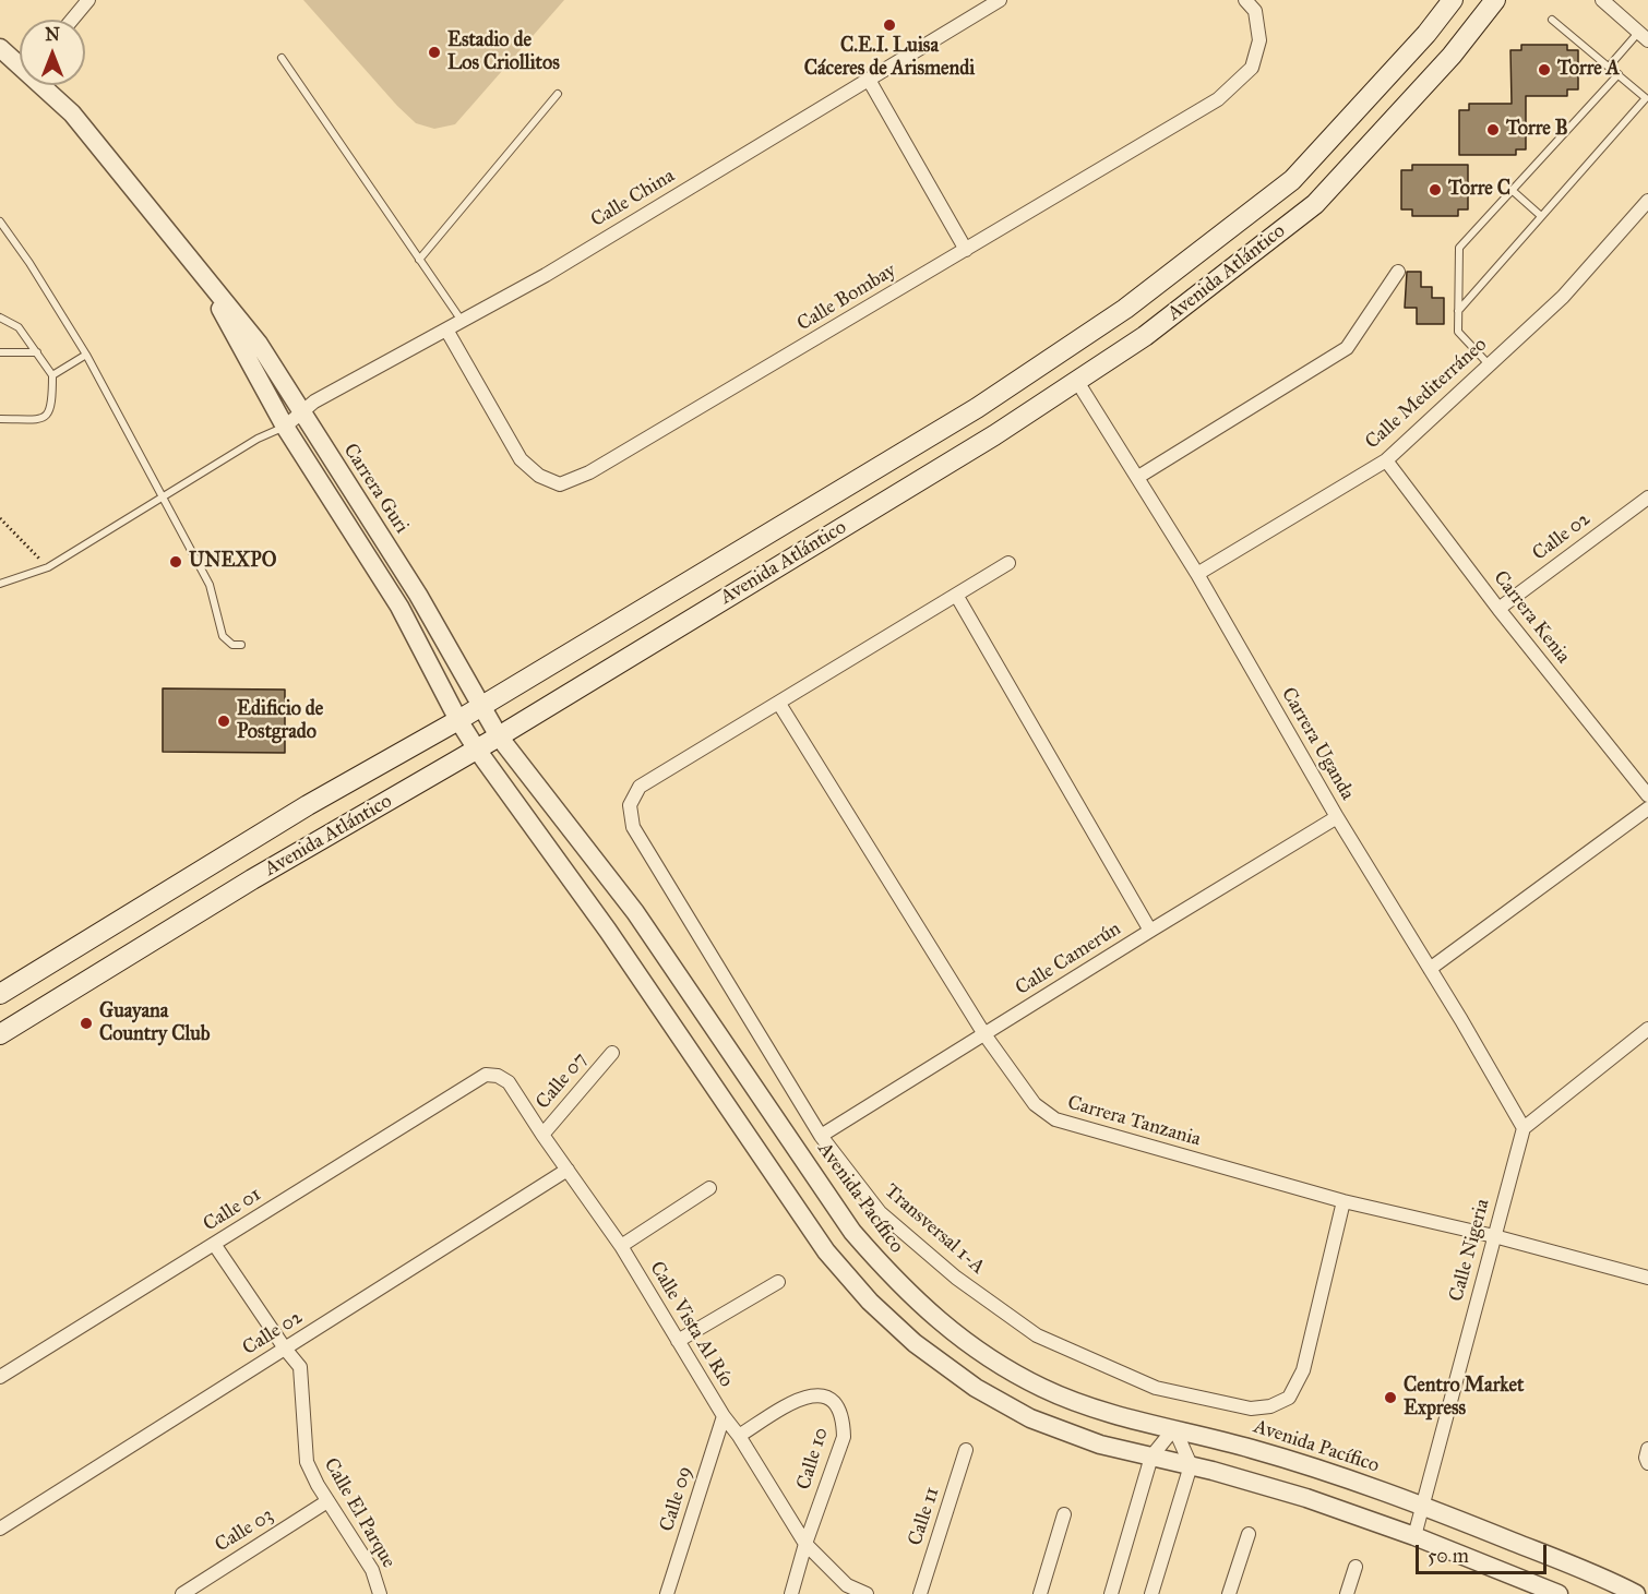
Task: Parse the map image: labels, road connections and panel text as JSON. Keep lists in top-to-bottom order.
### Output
{
  "streets": {
    "main road": ["Avenida Atlántico"],
    "street": [
      "Calle China",
      "Calle Bombay",
      "Calle Mediterráneo",
      "Carrera Guri",
      "Calle 02",
      "Carrera Kenia",
      "Carrera Uganda",
      "Calle Camerún",
      "Calle 07",
      "Carrera Tanzania",
      "Avenida Pacífico",
      "Calle 01",
      "Transversal 1-A",
      "Calle Nigeria",
      "Calle Vista Al Río",
      "Calle 10",
      "Calle 09",
      "Calle El Parque",
      "Calle 11",
      "Calle 03"
    ]
  },
  "crossings": [
    ["Calle China", "Calle Bombay"],
    ["Calle China", "Carrera Guri"],
    ["Avenida Atlántico", "Carrera Guri"],
    ["Avenida Atlántico", "Carrera Uganda"],
    ["Avenida Atlántico", "Avenida Pacífico"],
    ["Calle Mediterráneo", "Carrera Kenia"],
    ["Calle Mediterráneo", "Carrera Uganda"],
    ["Carrera Guri", "Avenida Pacífico"],
    ["Calle 02", "Carrera Kenia"],
    ["Calle 02", "Calle Vista Al Río"],
    ["Calle 02", "Calle El Parque"],
    ["Carrera Uganda", "Calle Camerún"],
    ["Carrera Uganda", "Calle Nigeria"],
    ["Calle Camerún", "Carrera Tanzania"],
    ["Calle Camerún", "Transversal 1-A"],
    ["Calle 07", "Calle Vista Al Río"],
    ["Carrera Tanzania", "Transversal 1-A"],
    ["Carrera Tanzania", "Calle Nigeria"],
    ["Avenida Pacífico", "Calle Nigeria"],
    ["Calle 01", "Calle Vista Al Río"],
    ["Calle 01", "Calle El Parque"],
    ["Calle Vista Al Río", "Calle 10"],
    ["Calle Vista Al Río", "Calle 09"],
    ["Calle El Parque", "Calle 03"]
  ],
  "places": [
    "C.E.I. Luisa Cáceres de Arismendi",
    "Estadio de Los Criollitos",
    "Torre A",
    "Torre B",
    "Torre C",
    "UNEXPO",
    "Edificio de Postgrado",
    "Guayana Country Club",
    "Centro Market Express"
  ],
  "scale_bar": "50 m",
  "north": "top"
}
